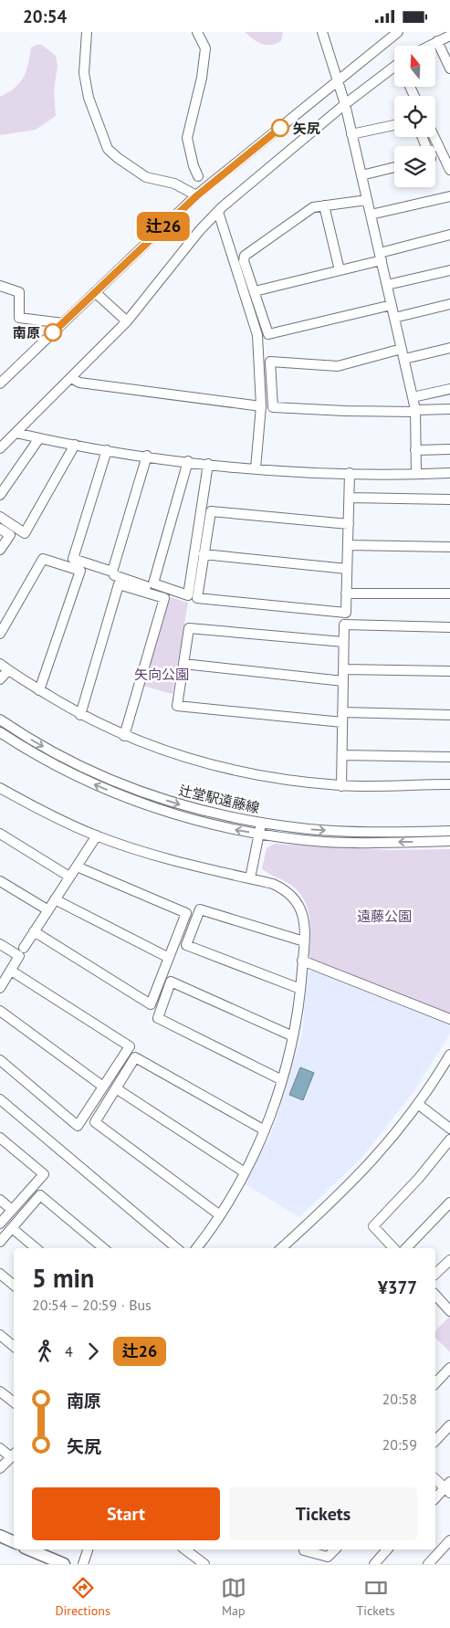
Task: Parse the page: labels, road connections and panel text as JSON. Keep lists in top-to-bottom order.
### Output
{
  "streets": {
    "street": ["辻堂駅遠藤線"]
  },
  "parks": ["矢向公園", "遠藤公園"],
  "places": ["矢尻", "南原"],
  "lines": ["bus line 辻26"],
  "north": "top",
  "page": {
    "status": "20:54",
    "on_map": "辻26",
    "heading": ["5 min", "20:54 – 20:59 · Bus", "¥377"],
    "legs": ["4", "辻26"],
    "list": [
      {
        "name": "南原",
        "value": "20:58"
      },
      {
        "name": "矢尻",
        "value": "20:59"
      }
    ],
    "buttons": ["Start", "Tickets"],
    "tabs": ["Directions", "Map", "Tickets"]
  }
}
